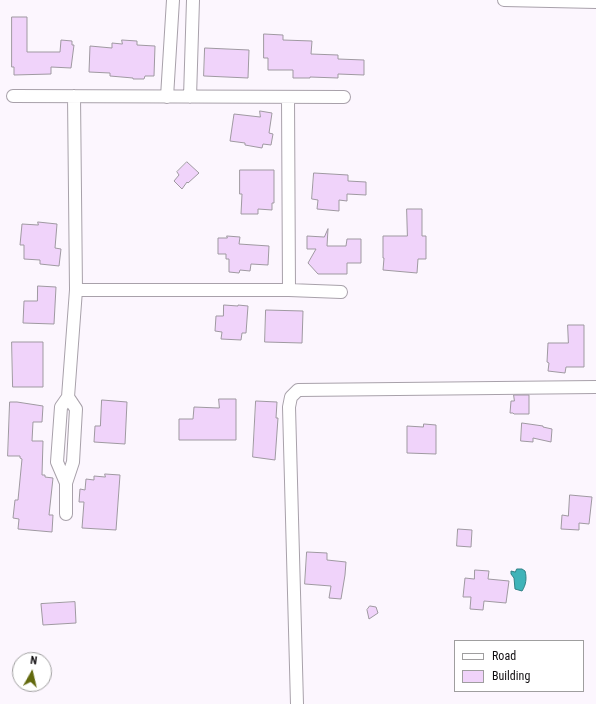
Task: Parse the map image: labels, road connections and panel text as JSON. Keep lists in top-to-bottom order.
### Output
{
  "legend": ["Road", "Building"],
  "north": "top"
}
